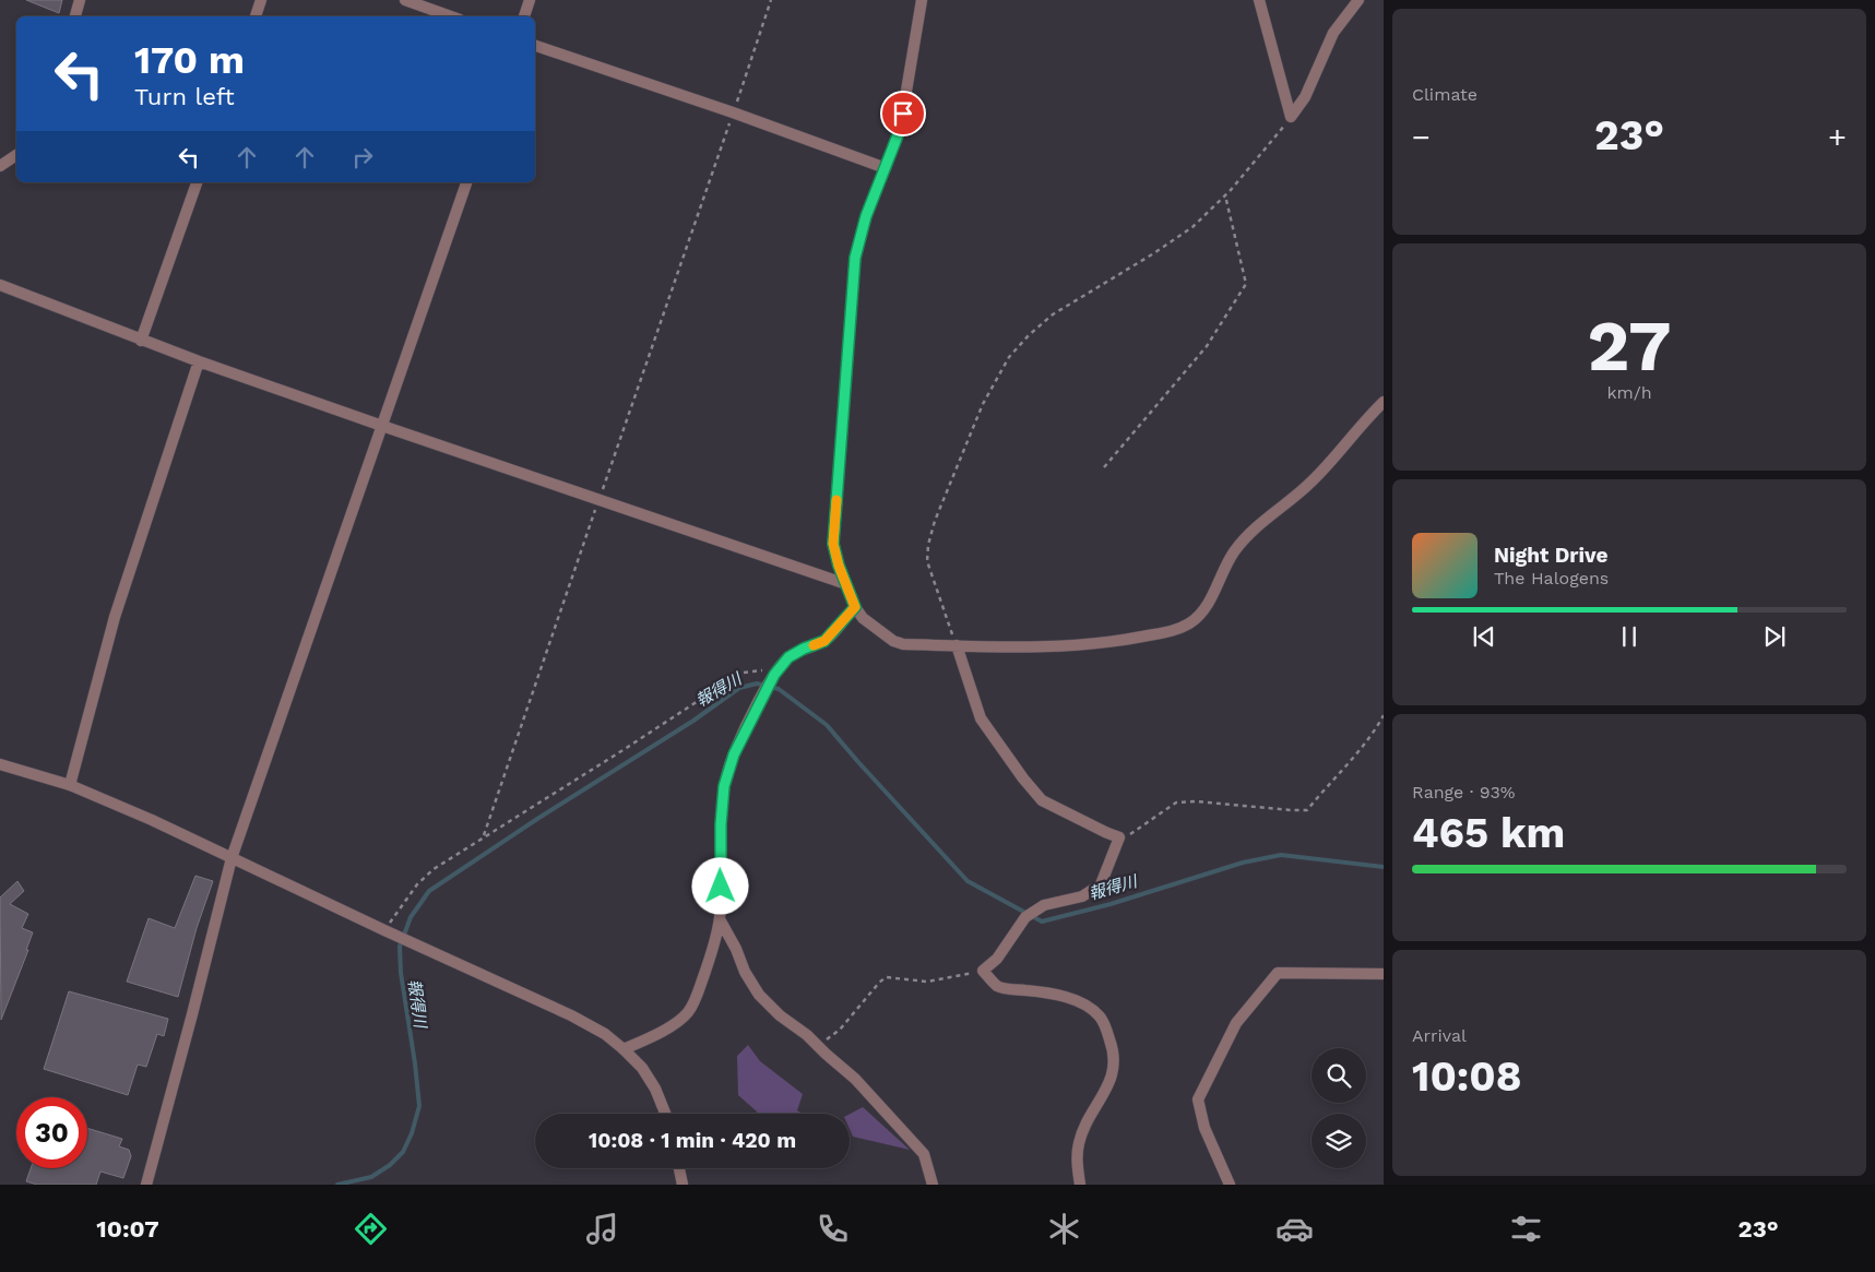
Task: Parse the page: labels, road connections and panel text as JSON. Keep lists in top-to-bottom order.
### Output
{
  "water": ["報得川"],
  "page": {
    "tile": [
      "Climate",
      ["27", "km/h"],
      ["Range · 93%", "465 km"],
      ["Arrival", "10:08"]
    ],
    "turn": ["170 m", "Turn left"],
    "heat": ["−", "23°", "+"],
    "song": ["Night Drive", "The Halogens"],
    "limit": "30",
    "trip": "10:08 · 1 min · 420 m",
    "tabs": ["10:07", "23°"]
  }
}
